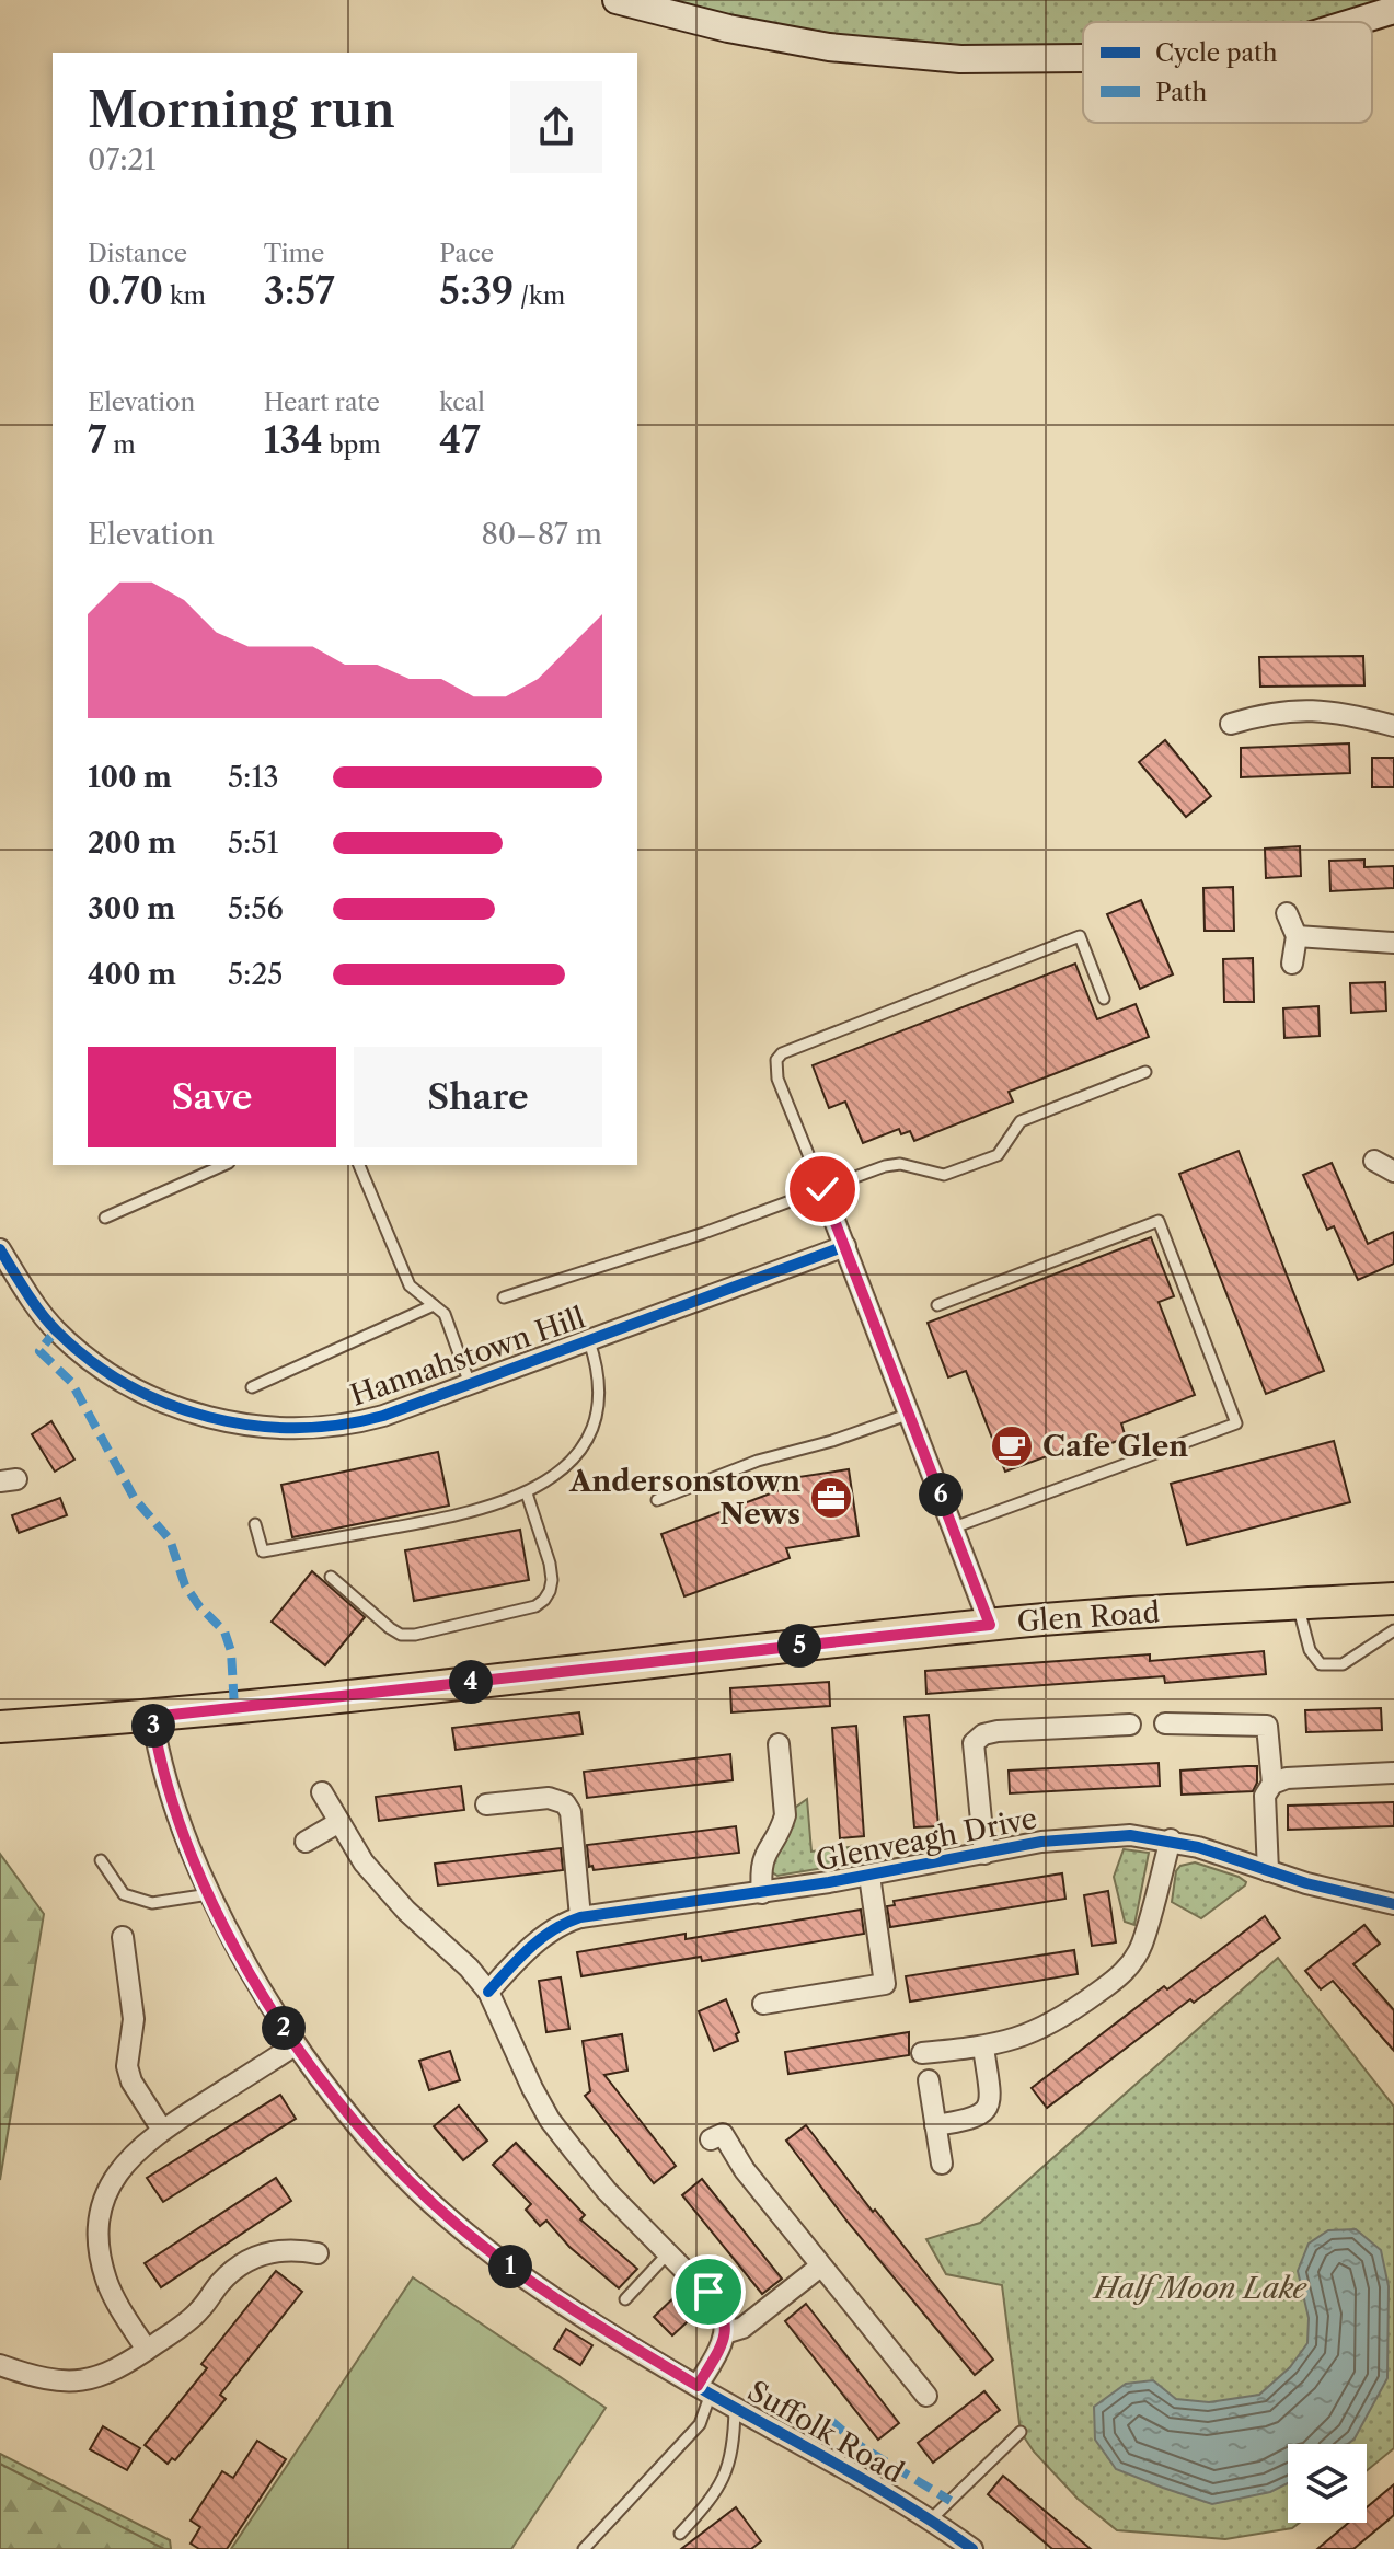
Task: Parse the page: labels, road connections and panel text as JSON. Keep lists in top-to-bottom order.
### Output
{
  "streets": {
    "main road": ["Glen Road"],
    "street": ["Hannahstown Hill", "Glenveagh Drive", "Suffolk Road"]
  },
  "crossings": [
    ["Glen Road", "Suffolk Road"]
  ],
  "parks": ["Half Moon Lake"],
  "places": {
    "cafe": ["Cafe Glen"],
    "office": ["Andersonstown News"]
  },
  "legend": ["Cycle path", "Path"],
  "page": {
    "heading": ["Morning run", "07:21"],
    "stats": [
      ["Distance", "0.70 km"],
      ["Time", "3:57"],
      ["Pace", "5:39 /km"],
      ["Elevation", "7 m"],
      ["Heart rate", "134 bpm"],
      ["kcal", "47"]
    ],
    "chart": ["Elevation", "80–87 m"],
    "list": [
      {
        "name": "100 m",
        "note": "5:13"
      },
      {
        "name": "200 m",
        "note": "5:51"
      },
      {
        "name": "300 m",
        "note": "5:56"
      },
      {
        "name": "400 m",
        "note": "5:25"
      }
    ],
    "buttons": ["Save", "Share"],
    "pins": [
      "6",
      "5",
      "4",
      "3",
      "2",
      "1"
    ]
  }
}
